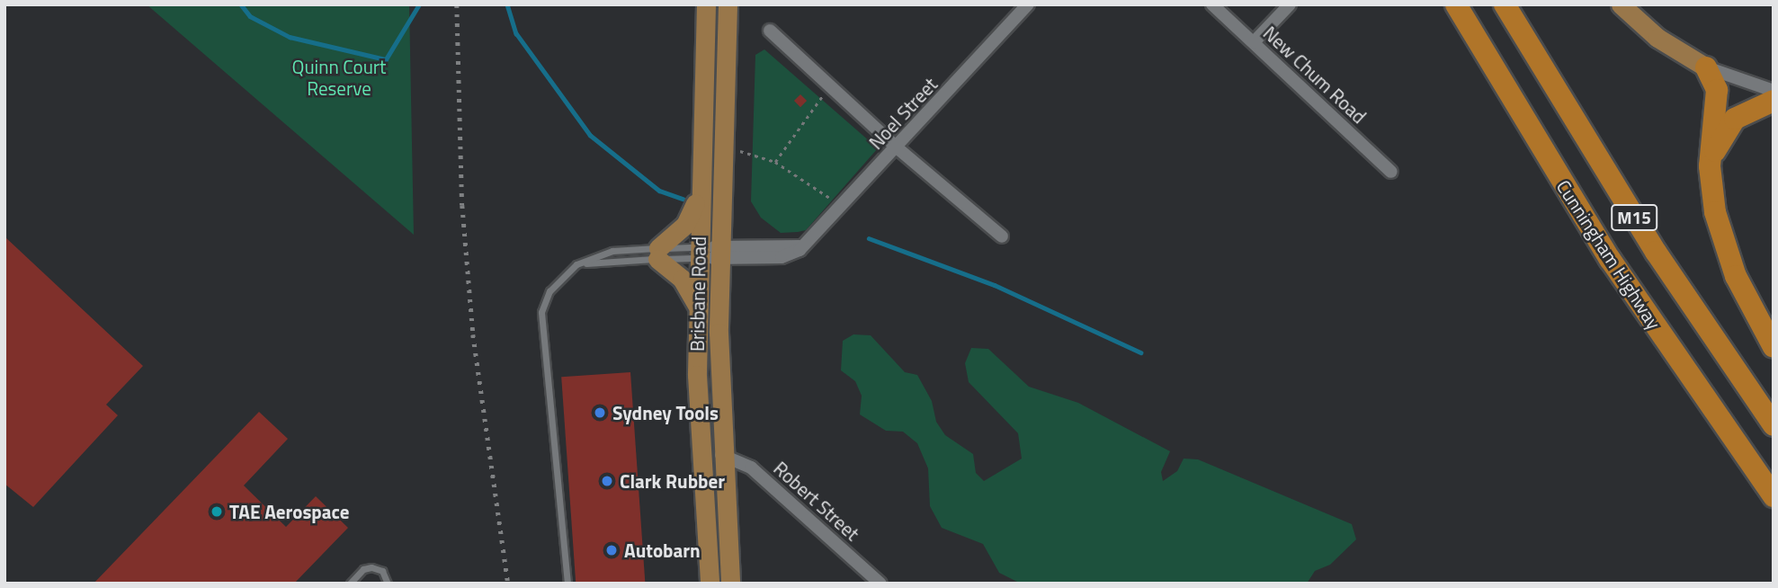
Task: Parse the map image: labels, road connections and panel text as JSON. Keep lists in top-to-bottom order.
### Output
{
  "streets": {
    "highway": ["M15", "Cunningham Highway"],
    "main road": ["Brisbane Road"],
    "street": ["New Chum Road", "Noel Street", "Robert Street"]
  },
  "crossings": [
    ["Noel Street", "Brisbane Road"],
    ["Brisbane Road", "Robert Street"]
  ],
  "parks": ["Quinn Court Reserve"],
  "places": [
    "Sydney Tools",
    "Clark Rubber",
    "TAE Aerospace",
    "Autobarn"
  ]
}
